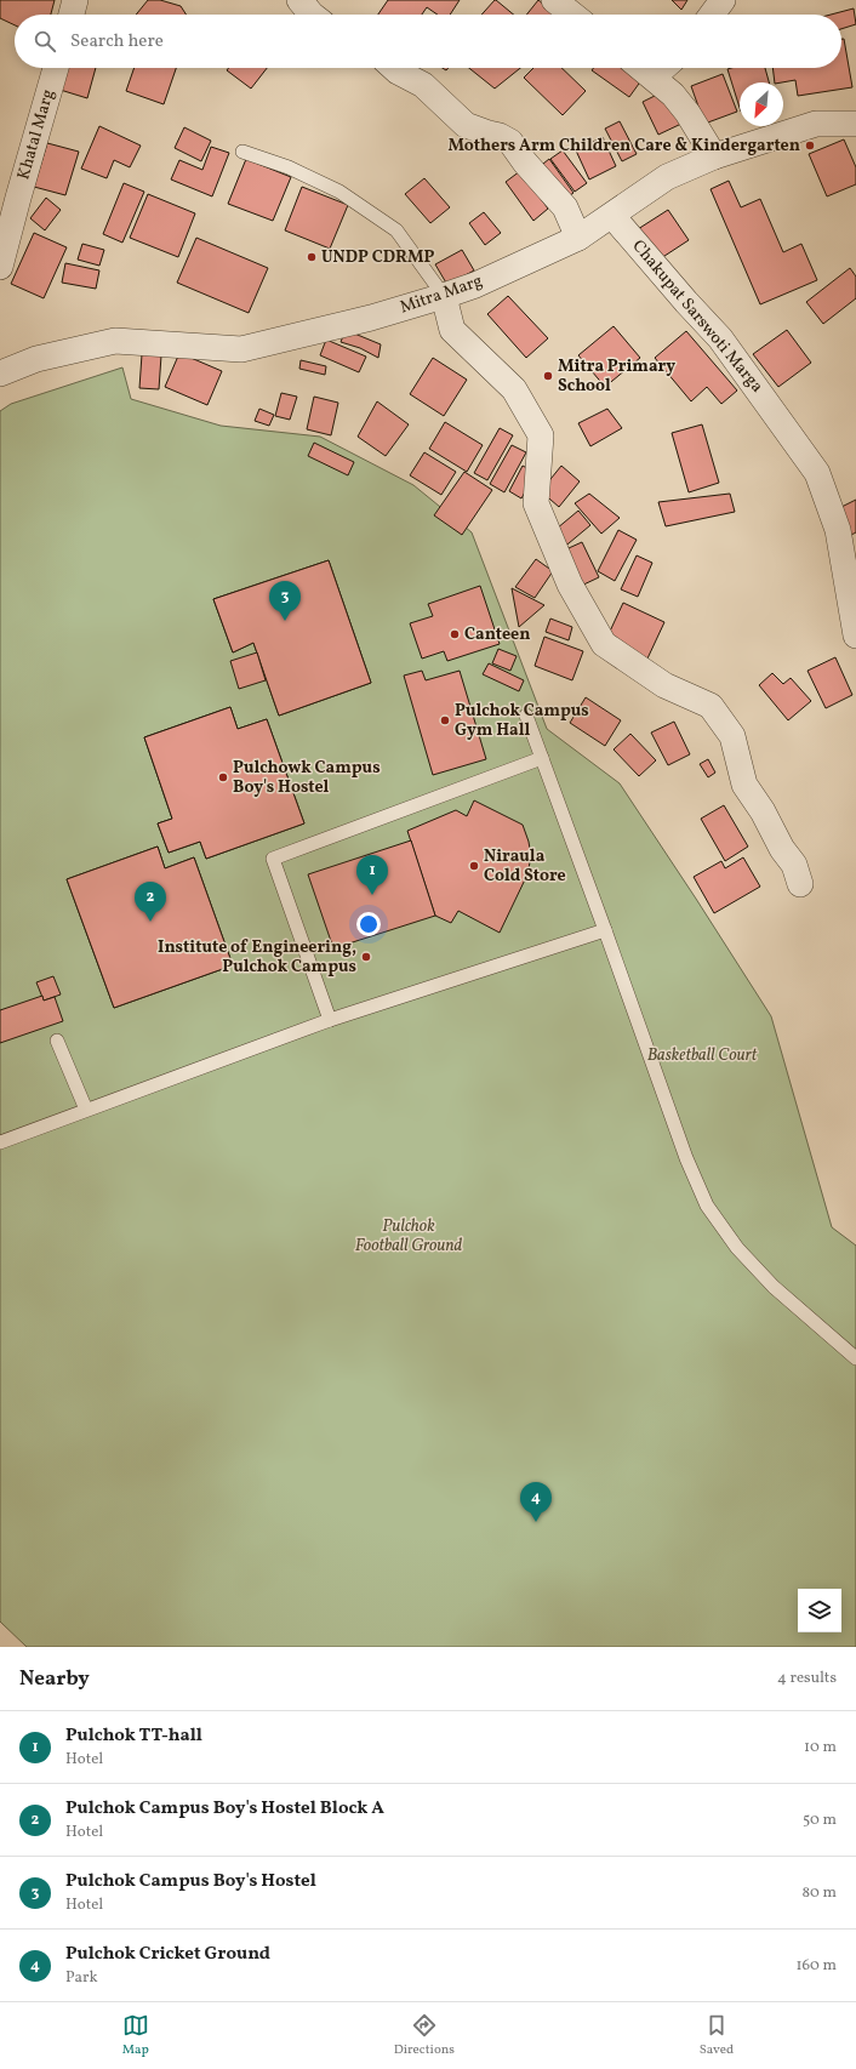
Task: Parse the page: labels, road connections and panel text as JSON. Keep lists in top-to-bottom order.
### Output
{
  "streets": {
    "street": ["Khatal Marg", "Mitra Marg", "Chakupat Sarswoti Marga"]
  },
  "crossings": [
    ["Mitra Marg", "Chakupat Sarswoti Marga"]
  ],
  "parks": ["Basketball Court", "Pulchok Football Ground"],
  "places": [
    "Mothers Arm Children Care & Kindergarten",
    "UNDP CDRMP",
    "Mitra Primary School",
    "Canteen",
    "Pulchok Campus Gym Hall",
    "Pulchowk Campus Boy's Hostel",
    "Niraula Cold Store",
    "Institute of Engineering, Pulchok Campus"
  ],
  "north": "bottom left",
  "page": {
    "search": "Search here",
    "pins": [
      "3",
      "1",
      "2",
      "4"
    ],
    "heading": ["Nearby", "4 results"],
    "list": [
      {
        "mark": "1",
        "name": "Pulchok TT-hall",
        "note": "Hotel",
        "value": "10 m"
      },
      {
        "mark": "2",
        "name": "Pulchok Campus Boy's Hostel Block A",
        "note": "Hotel",
        "value": "50 m"
      },
      {
        "mark": "3",
        "name": "Pulchok Campus Boy's Hostel",
        "note": "Hotel",
        "value": "80 m"
      },
      {
        "mark": "4",
        "name": "Pulchok Cricket Ground",
        "note": "Park",
        "value": "160 m"
      }
    ],
    "nav": ["Map", "Directions", "Saved"]
  }
}
